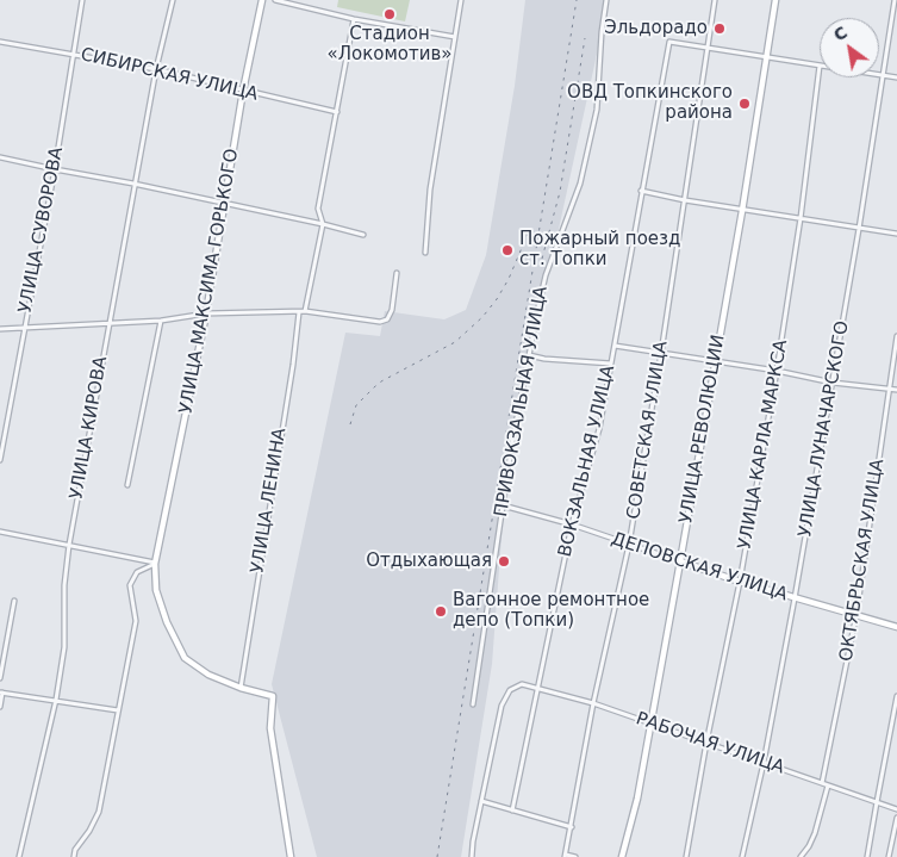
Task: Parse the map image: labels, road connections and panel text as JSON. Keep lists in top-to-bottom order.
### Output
{
  "streets": {
    "street": [
      "СИБИРСКАЯ УЛИЦА",
      "УЛИЦА СУВОРОВА",
      "УЛИЦА МАКСИМА ГОРЬКОГО",
      "ПРИВОКЗАЛЬНАЯ УЛИЦА",
      "УЛИЦА КИРОВА",
      "УЛИЦА РЕВОЛЮЦИИ",
      "УЛИЦА ЛУНАЧАРСКОГО",
      "СОВЕТСКАЯ УЛИЦА",
      "УЛИЦА КАРЛА МАРКСА",
      "ВОКЗАЛЬНАЯ УЛИЦА",
      "УЛИЦА ЛЕНИНА",
      "ОКТЯБРЬСКАЯ УЛИЦА",
      "ДЕПОВСКАЯ УЛИЦА",
      "РАБОЧАЯ УЛИЦА"
    ]
  },
  "crossings": [
    ["СИБИРСКАЯ УЛИЦА", "УЛИЦА СУВОРОВА"],
    ["СИБИРСКАЯ УЛИЦА", "УЛИЦА МАКСИМА ГОРЬКОГО"],
    ["СИБИРСКАЯ УЛИЦА", "УЛИЦА КИРОВА"],
    ["УЛИЦА МАКСИМА ГОРЬКОГО", "УЛИЦА ЛЕНИНА"],
    ["ПРИВОКЗАЛЬНАЯ УЛИЦА", "ДЕПОВСКАЯ УЛИЦА"],
    ["УЛИЦА РЕВОЛЮЦИИ", "ДЕПОВСКАЯ УЛИЦА"],
    ["УЛИЦА РЕВОЛЮЦИИ", "РАБОЧАЯ УЛИЦА"],
    ["УЛИЦА ЛУНАЧАРСКОГО", "ДЕПОВСКАЯ УЛИЦА"],
    ["УЛИЦА ЛУНАЧАРСКОГО", "РАБОЧАЯ УЛИЦА"],
    ["СОВЕТСКАЯ УЛИЦА", "ВОКЗАЛЬНАЯ УЛИЦА"],
    ["СОВЕТСКАЯ УЛИЦА", "ДЕПОВСКАЯ УЛИЦА"],
    ["СОВЕТСКАЯ УЛИЦА", "РАБОЧАЯ УЛИЦА"],
    ["УЛИЦА КАРЛА МАРКСА", "ДЕПОВСКАЯ УЛИЦА"],
    ["УЛИЦА КАРЛА МАРКСА", "РАБОЧАЯ УЛИЦА"],
    ["ВОКЗАЛЬНАЯ УЛИЦА", "ДЕПОВСКАЯ УЛИЦА"],
    ["ВОКЗАЛЬНАЯ УЛИЦА", "РАБОЧАЯ УЛИЦА"],
    ["ОКТЯБРЬСКАЯ УЛИЦА", "ДЕПОВСКАЯ УЛИЦА"],
    ["ОКТЯБРЬСКАЯ УЛИЦА", "РАБОЧАЯ УЛИЦА"]
  ],
  "places": [
    "Стадион «Локомотив»",
    "Эльдорадо",
    "ОВД Топкинского района",
    "Пожарный поезд ст. Топки",
    "Отдыхающая",
    "Вагонное ремонтное депо (Топки)"
  ],
  "north": "top left"
}
